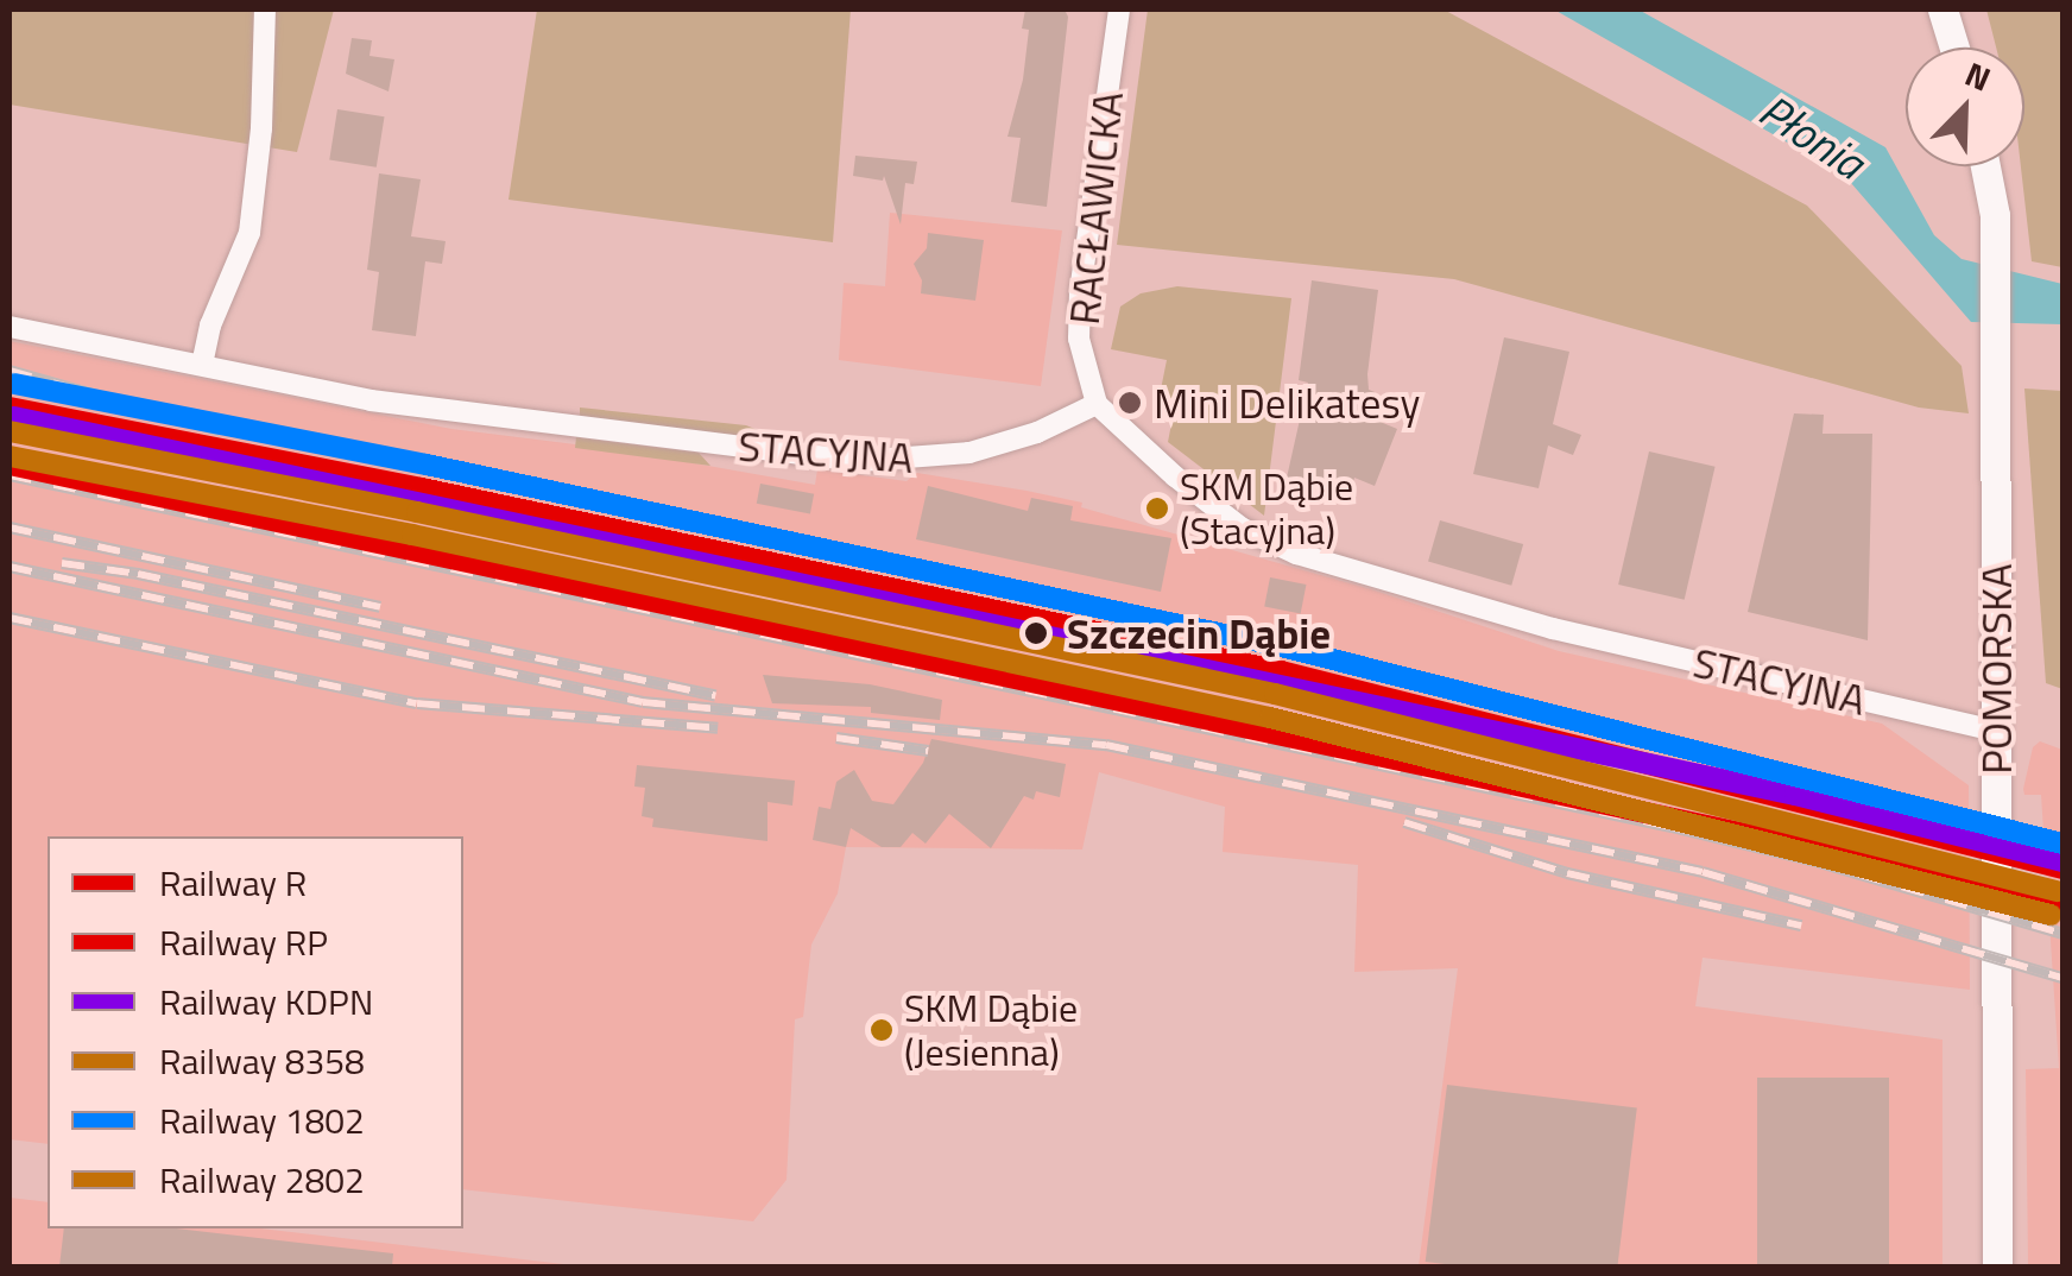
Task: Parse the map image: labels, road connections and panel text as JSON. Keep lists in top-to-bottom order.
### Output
{
  "streets": {
    "street": ["RACŁAWICKA", "STACYJNA", "POMORSKA"]
  },
  "crossings": [
    ["RACŁAWICKA", "STACYJNA"],
    ["STACYJNA", "POMORSKA"]
  ],
  "water": ["Płonia"],
  "places": [
    "Mini Delikatesy",
    "SKM Dąbie (Stacyjna)",
    "Szczecin Dąbie",
    "SKM Dąbie (Jesienna)"
  ],
  "lines": [
    "rail line 1802",
    "rail line R",
    "rail line KDPN",
    "rail line 8358",
    "rail line 2802",
    "rail line RP"
  ],
  "legend": [
    "Railway R",
    "Railway RP",
    "Railway KDPN",
    "Railway 8358",
    "Railway 1802",
    "Railway 2802"
  ],
  "north": "top right"
}
